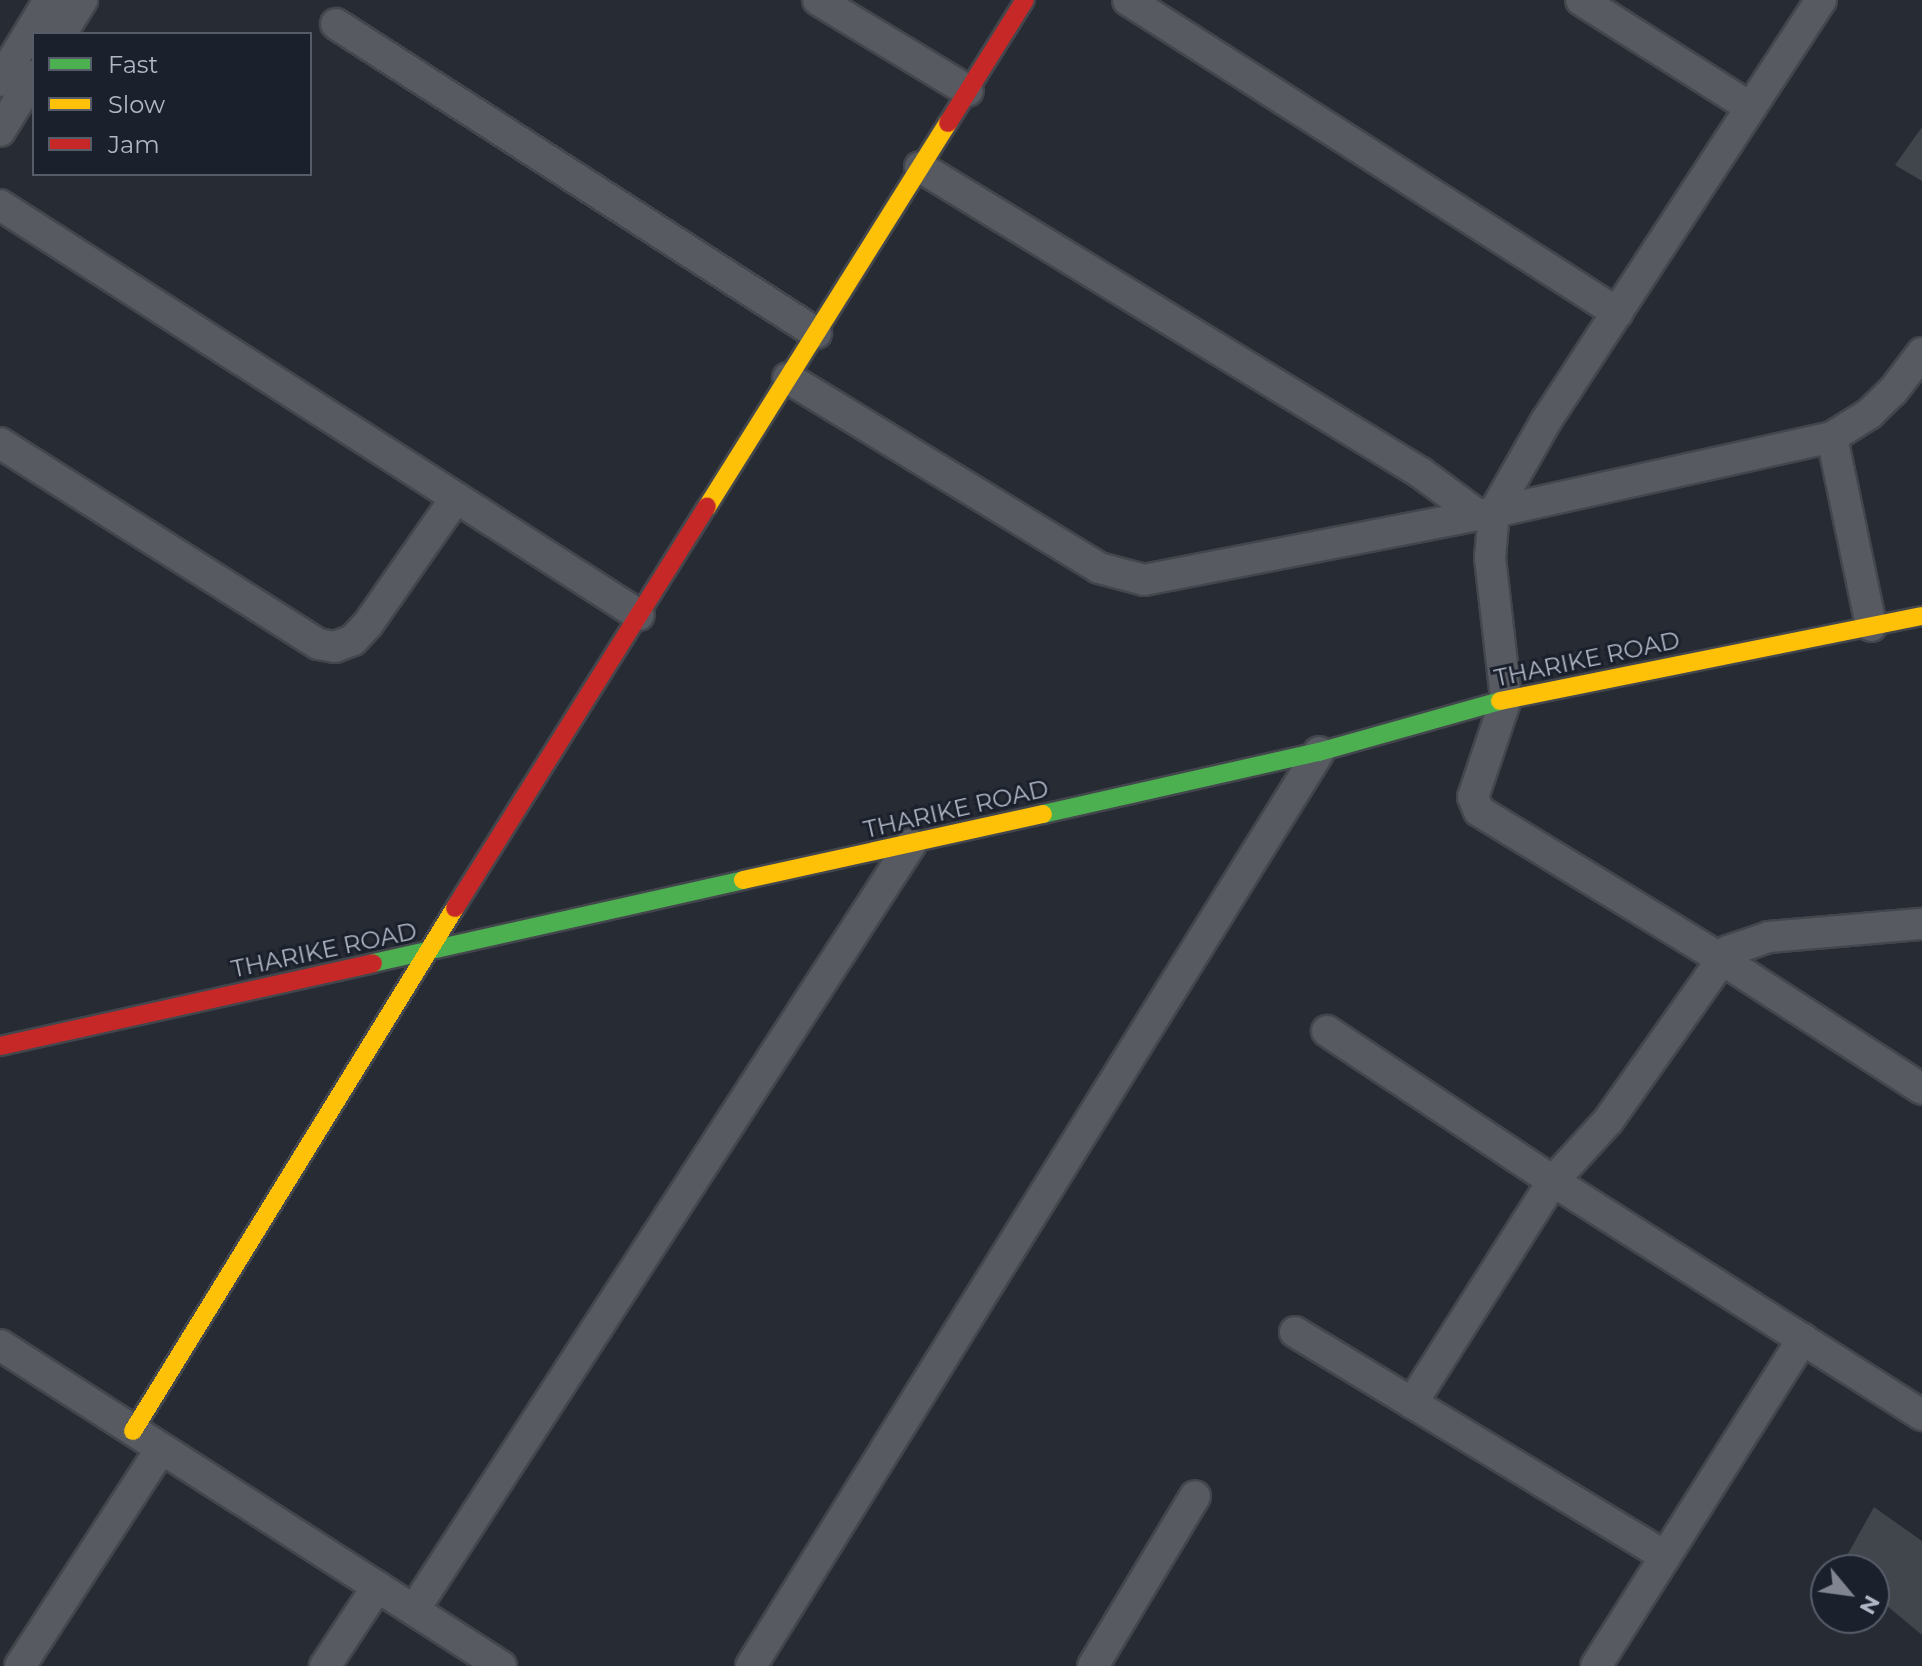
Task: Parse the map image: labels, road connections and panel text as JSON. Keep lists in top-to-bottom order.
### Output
{
  "streets": {
    "street": ["THARIKE ROAD"]
  },
  "legend": ["Fast", "Slow", "Jam"],
  "north": "bottom right"
}
